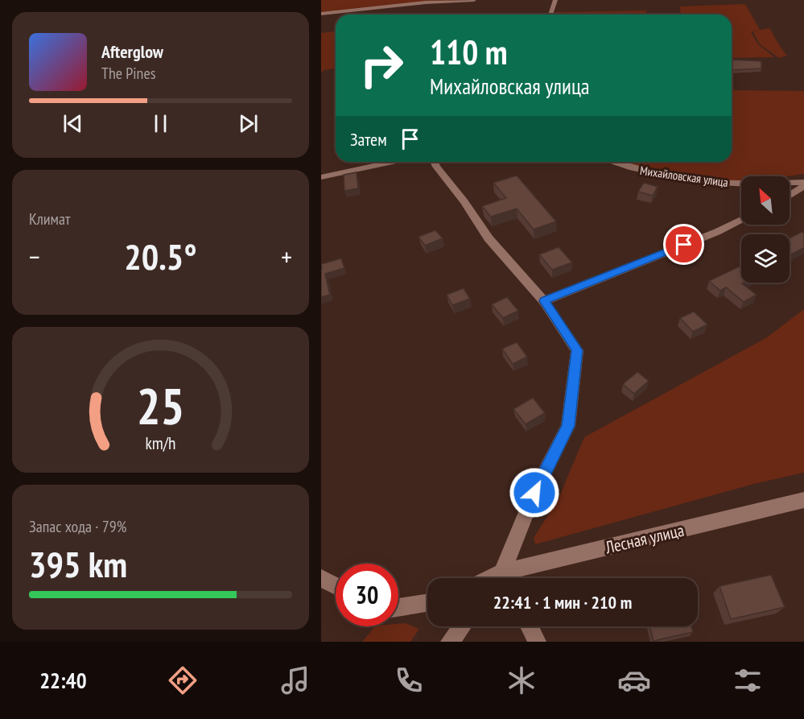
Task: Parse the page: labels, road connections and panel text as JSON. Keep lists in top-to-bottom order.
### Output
{
  "streets": {
    "street": ["Михайловская улица", "Лесная улица"]
  },
  "north": "top left",
  "page": {
    "turn": ["110 m", "Михайловская улица"],
    "song": ["Afterglow", "The Pines"],
    "then": "Затем",
    "tile": [
      "Климат",
      ["Запас хода · 79%", "395 km"]
    ],
    "heat": ["−", "20.5°", "+"],
    "limit": "30",
    "trip": "22:41 · 1 мин · 210 m",
    "tabs": "22:40",
    "gauge": ["25", "km/h"]
  }
}
